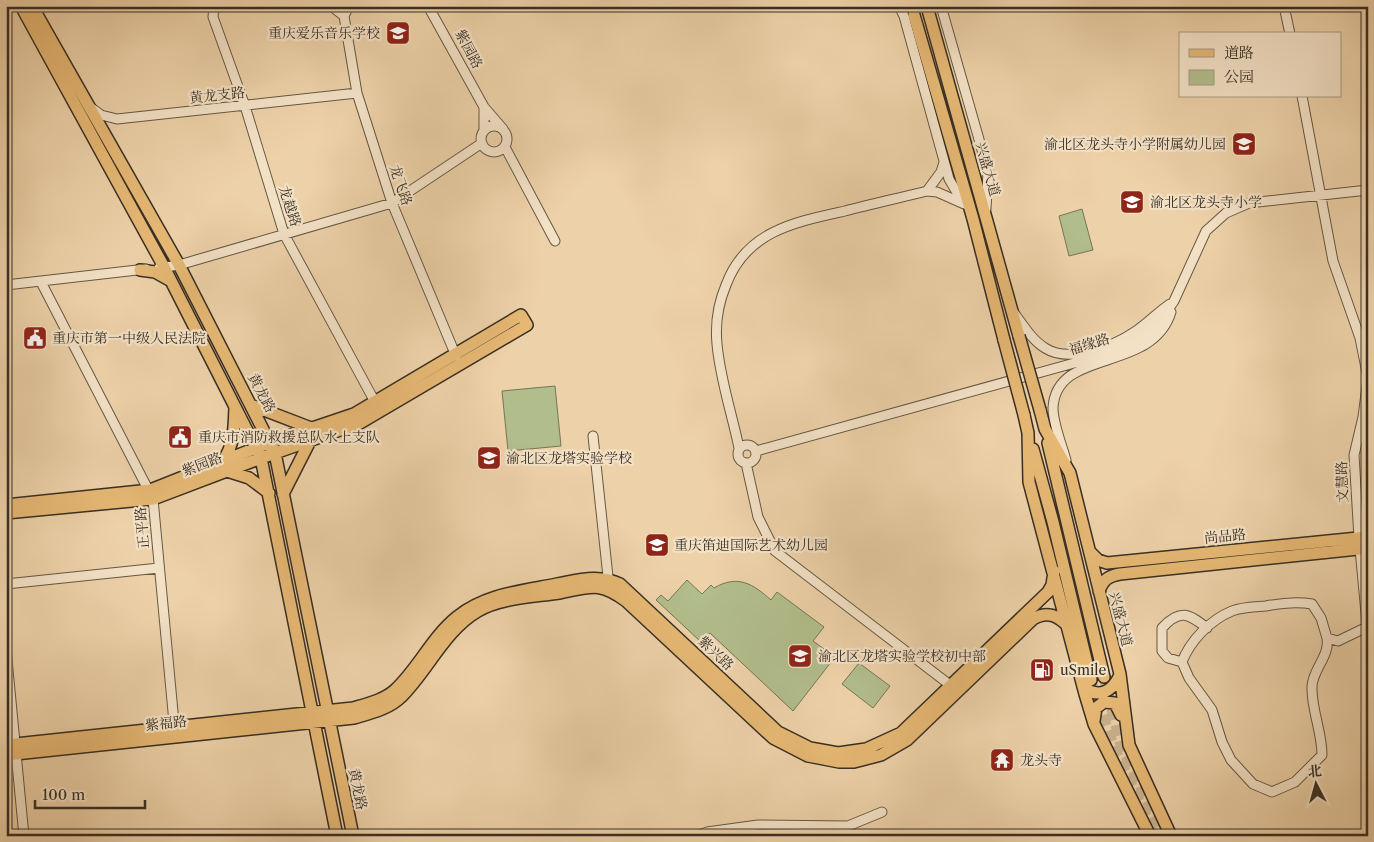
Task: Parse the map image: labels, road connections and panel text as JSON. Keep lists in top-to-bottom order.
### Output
{
  "streets": {
    "main road": [
      "紫园路",
      "兴盛大道",
      "黄龙路",
      "尚品路",
      "紫兴路",
      "紫福路"
    ],
    "street": [
      "黄龙支路",
      "龙飞路",
      "龙越路",
      "福缘路",
      "文慧路",
      "正平路"
    ]
  },
  "crossings": [
    ["紫园路", "龙飞路"],
    ["紫园路", "龙越路"],
    ["紫园路", "黄龙路"],
    ["紫园路", "正平路"],
    ["黄龙支路", "龙飞路"],
    ["黄龙支路", "龙越路"],
    ["黄龙支路", "黄龙路"],
    ["兴盛大道", "尚品路"],
    ["福缘路", "文慧路"],
    ["黄龙路", "紫福路"],
    ["文慧路", "尚品路"],
    ["正平路", "紫福路"]
  ],
  "places": {
    "school or university": [
      "重庆爱乐音乐学校",
      "渝北区龙头寺小学附属幼儿园",
      "渝北区龙头寺小学",
      "渝北区龙塔实验学校",
      "重庆笛迪国际艺术幼儿园",
      "渝北区龙塔实验学校初中部"
    ],
    "public building": ["重庆市第一中级人民法院", "重庆市消防救援总队水上支队"],
    "fuel station": ["uSmile"],
    "temple": ["龙头寺"]
  },
  "legend": ["道路", "公园"],
  "scale_bar": "100 m",
  "north": "top"
}
